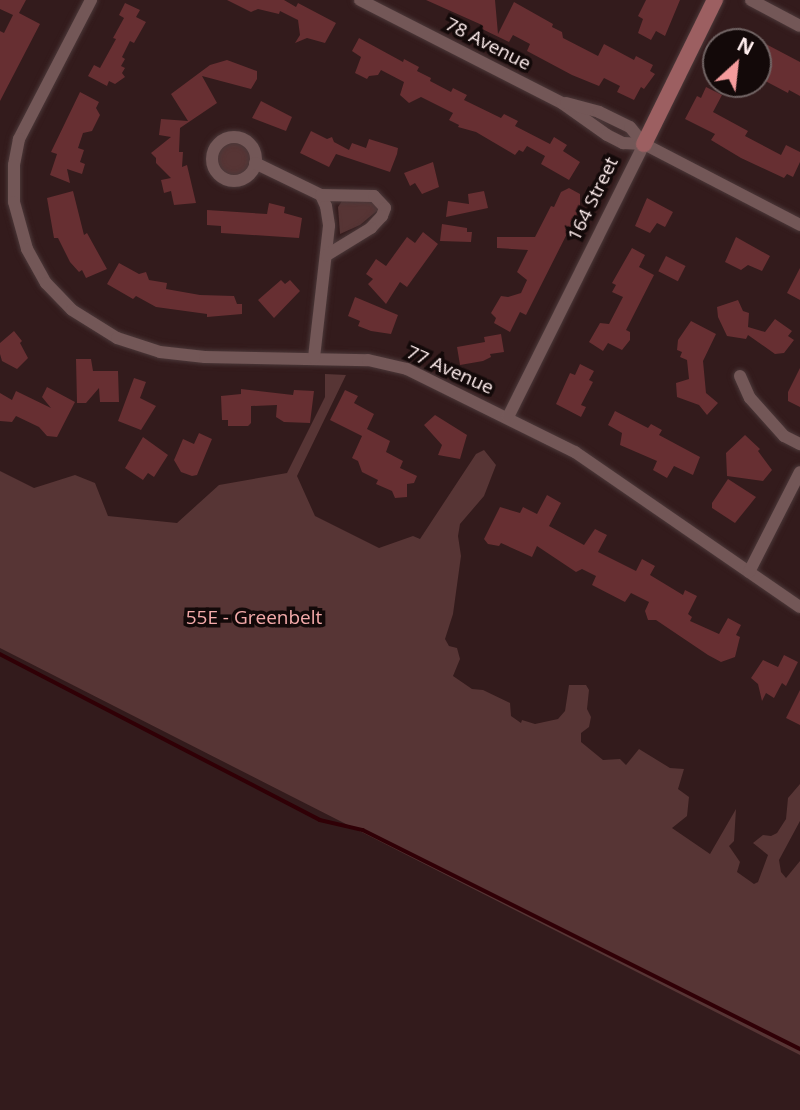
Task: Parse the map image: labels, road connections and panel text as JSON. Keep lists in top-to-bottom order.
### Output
{
  "streets": {
    "street": ["78 Avenue", "164 Street", "77 Avenue"]
  },
  "crossings": [
    ["78 Avenue", "164 Street"],
    ["164 Street", "77 Avenue"]
  ],
  "parks": ["55E - Greenbelt"],
  "north": "top right"
}
